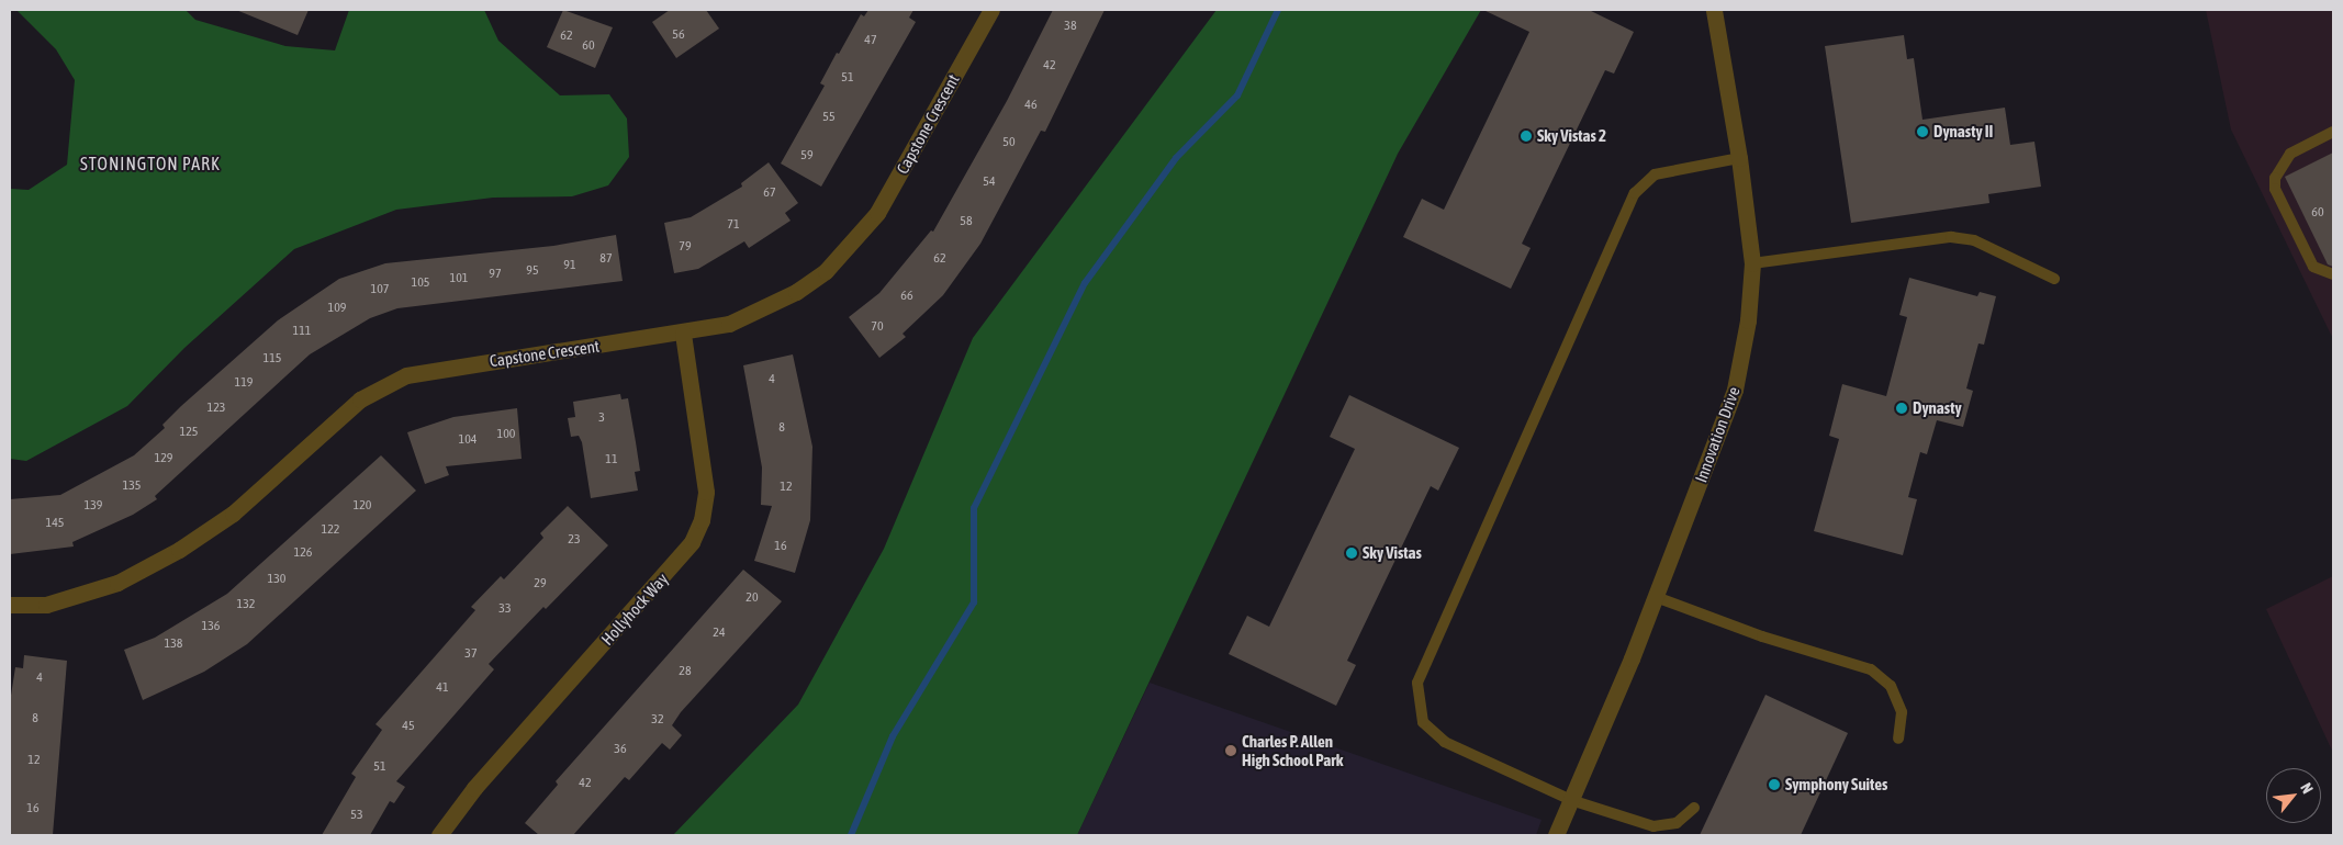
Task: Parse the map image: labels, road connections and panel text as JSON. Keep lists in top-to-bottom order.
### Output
{
  "streets": {
    "street": ["Capstone Crescent", "Innovation Drive", "Hollyhock Way"]
  },
  "crossings": [
    ["Capstone Crescent", "Hollyhock Way"]
  ],
  "districts": ["STONINGTON PARK"],
  "places": [
    "Dynasty II",
    "Sky Vistas 2",
    "Dynasty",
    "Sky Vistas",
    "Charles P. Allen High School Park",
    "Symphony Suites"
  ],
  "house_numbers": [
    "38",
    "56",
    "62",
    "47",
    "60",
    "42",
    "51",
    "46",
    "55",
    "50",
    "59",
    "54",
    "67",
    "60",
    "58",
    "71",
    "79",
    "87",
    "62",
    "91",
    "95",
    "97",
    "101",
    "105",
    "107",
    "66",
    "109",
    "70",
    "111",
    "115",
    "4",
    "119",
    "123",
    "3",
    "8",
    "125",
    "100",
    "104",
    "129",
    "11",
    "135",
    "12",
    "139",
    "120",
    "145",
    "122",
    "23",
    "16",
    "126",
    "130",
    "29",
    "20",
    "132",
    "33",
    "136",
    "24",
    "138",
    "37",
    "28",
    "4",
    "41",
    "8",
    "32",
    "45",
    "36",
    "12",
    "51",
    "42",
    "16",
    "53"
  ],
  "north": "top right"
}
